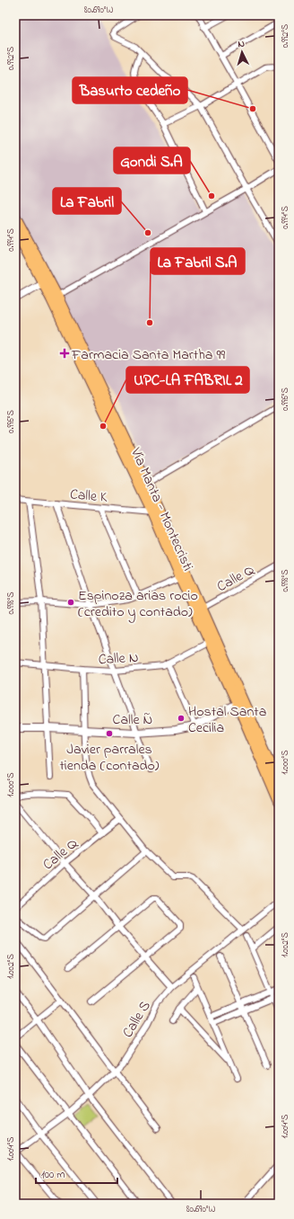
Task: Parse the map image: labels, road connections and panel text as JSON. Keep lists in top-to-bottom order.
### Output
{
  "streets": {
    "main road": ["Vía Manta - Montecristi"],
    "street": [
      "Calle K",
      "Calle Q",
      "Calle N",
      "Calle Ñ",
      "Calle S"
    ]
  },
  "crossings": [
    ["Calle K", "Vía Manta - Montecristi"],
    ["Vía Manta - Montecristi", "Calle Q"],
    ["Vía Manta - Montecristi", "Calle N"],
    ["Vía Manta - Montecristi", "Calle Ñ"]
  ],
  "places": {
    "other": [
      "Basurto cedeño",
      "Gondi S.A",
      "La Fabril",
      "La Fabril S.A",
      "UPC-LA FABRIL 2",
      "Espinoza arias rocio (credito y contado)",
      "Hostal Santa Cecilia",
      "Javier parrales tienda (contado)"
    ],
    "health": ["Farmacia Santa Martha 99"]
  },
  "scale_bar": "100 m",
  "north": "top",
  "coordinates": [
    "80.690°W",
    "0.992°S",
    "0.994°S",
    "0.996°S",
    "0.998°S",
    "1.000°S",
    "1.002°S",
    "1.004°S"
  ]
}
